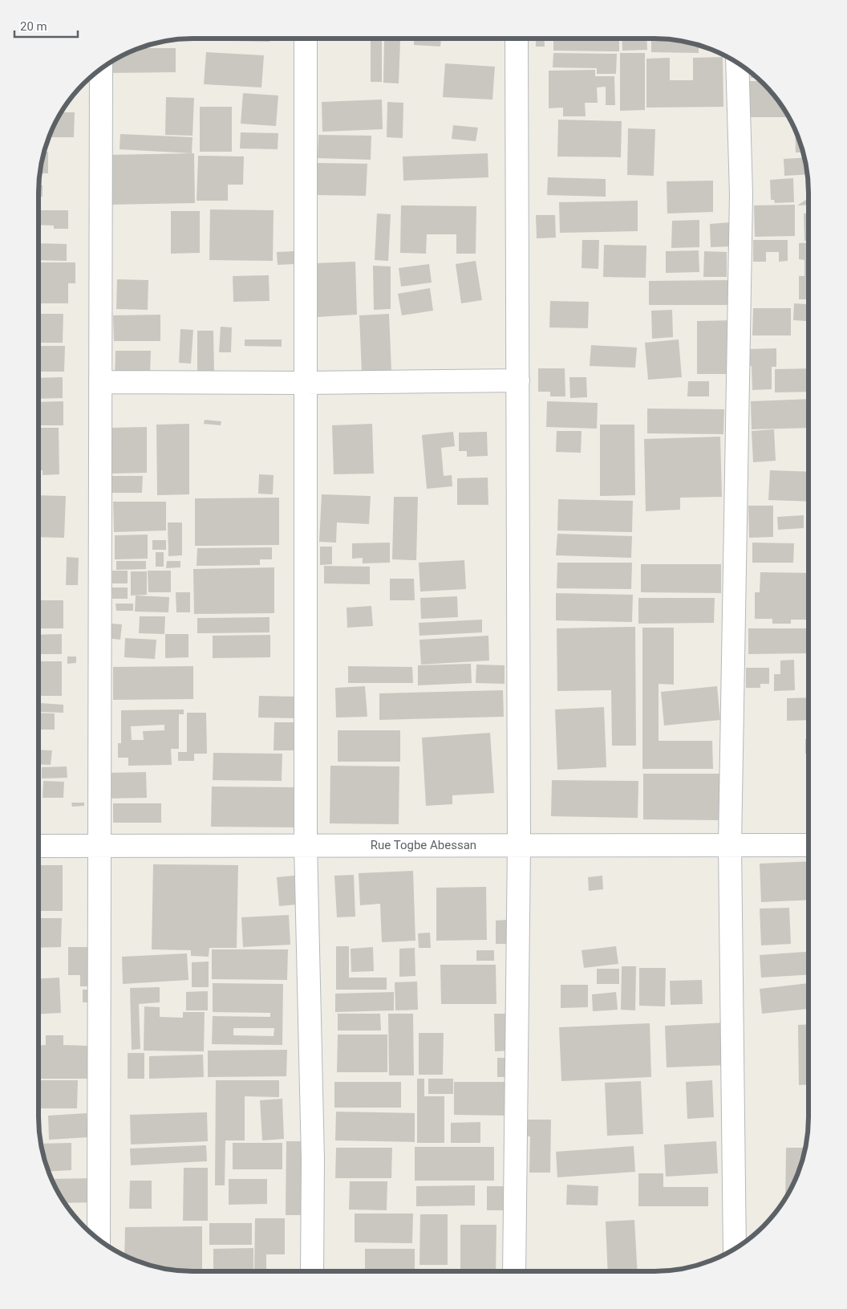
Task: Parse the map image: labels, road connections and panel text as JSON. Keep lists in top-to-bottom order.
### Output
{
  "streets": {
    "street": ["Rue Togbe Abessan"]
  },
  "scale_bar": "20 m"
}
